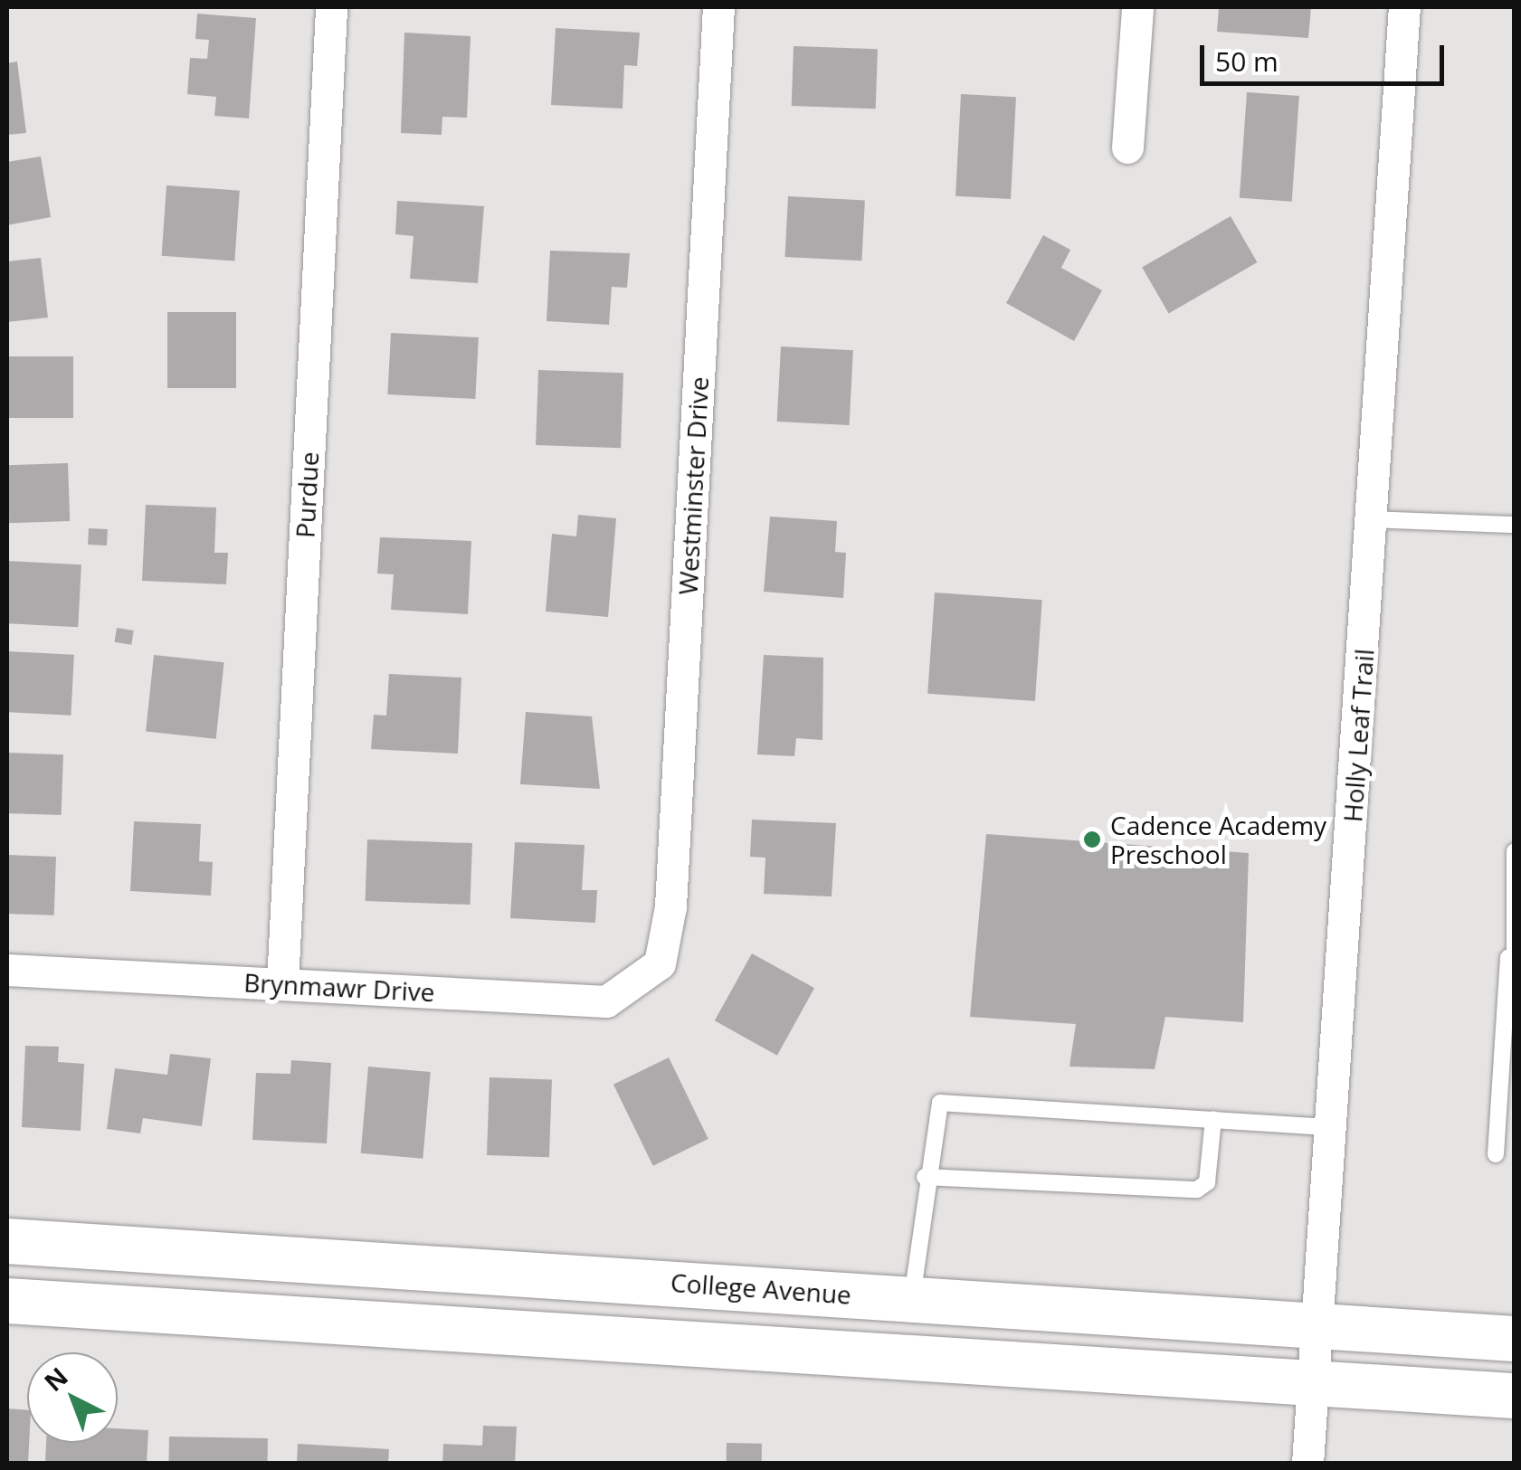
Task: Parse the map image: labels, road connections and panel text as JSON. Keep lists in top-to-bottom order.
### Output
{
  "streets": {
    "main road": ["College Avenue"],
    "street": [
      "Westminster Drive",
      "Purdue",
      "Holly Leaf Trail",
      "Brynmawr Drive"
    ]
  },
  "crossings": [
    ["Westminster Drive", "Brynmawr Drive"],
    ["Purdue", "Brynmawr Drive"],
    ["Holly Leaf Trail", "College Avenue"]
  ],
  "places": ["Cadence Academy Preschool"],
  "scale_bar": "50 m",
  "north": "top left"
}
